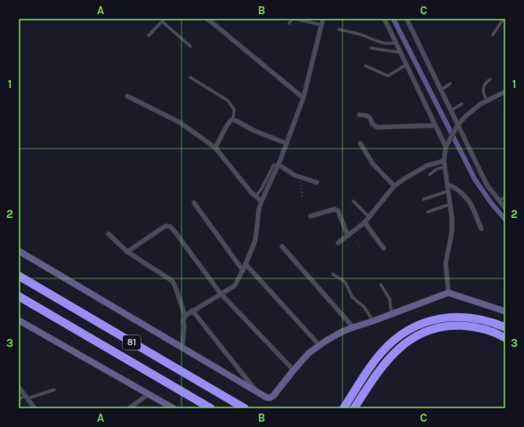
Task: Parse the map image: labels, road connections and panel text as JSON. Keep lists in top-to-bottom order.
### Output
{
  "streets": {
    "highway": ["81"]
  },
  "grid": {
    "columns": ["A", "B", "C"],
    "rows": ["1", "2", "3"]
  }
}
